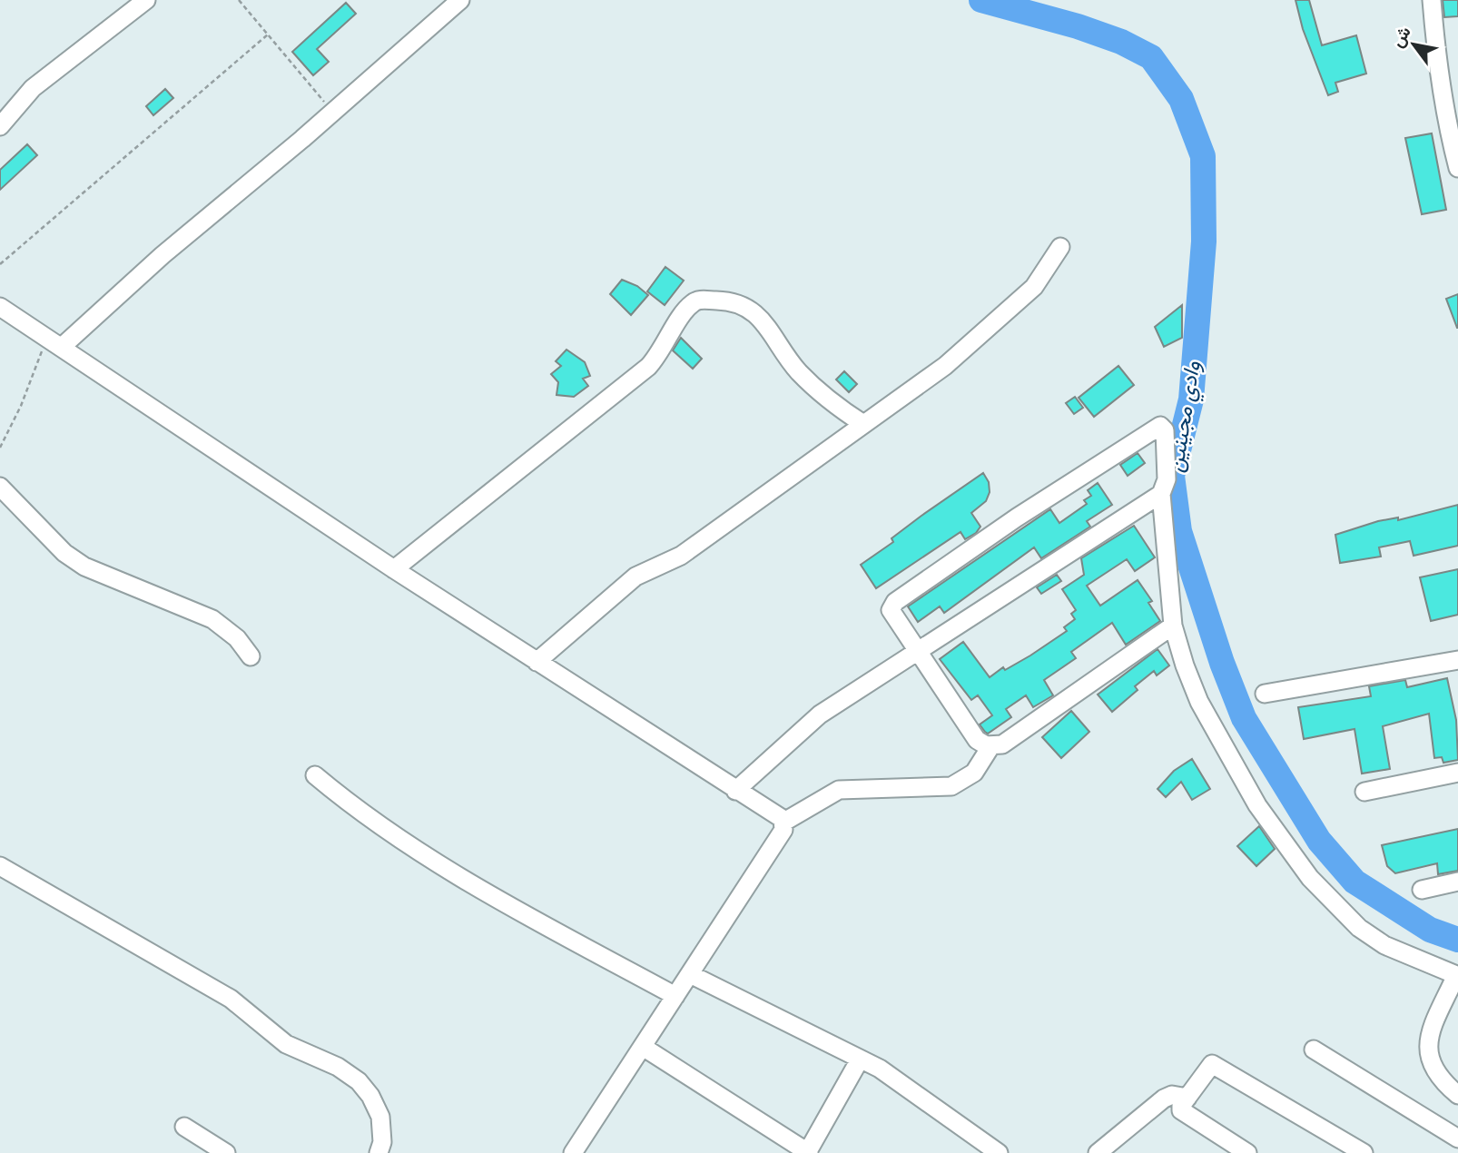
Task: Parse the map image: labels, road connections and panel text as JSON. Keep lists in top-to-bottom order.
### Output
{
  "water": ["وادي مجينين"],
  "north": "top left"
}
